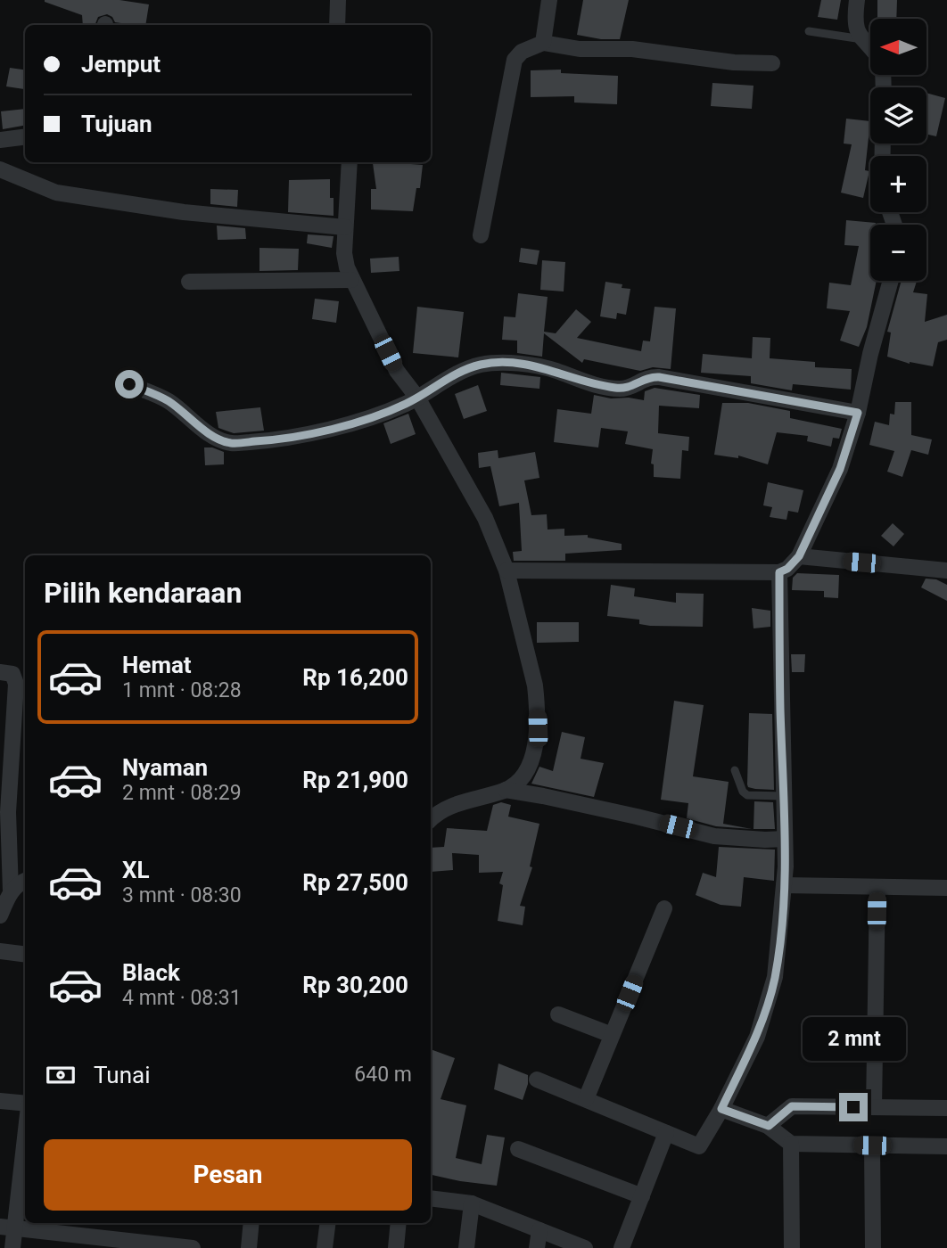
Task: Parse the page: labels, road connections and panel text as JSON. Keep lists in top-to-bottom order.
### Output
{
  "north": "left",
  "page": {
    "map_buttons": ["+", "−"],
    "banner": ["Jemput", "Tujuan"],
    "heading": "Pilih kendaraan",
    "list": [
      {
        "name": "Hemat",
        "note": "1 mnt · 08:28",
        "value": "Rp 16,200"
      },
      {
        "name": "Nyaman",
        "note": "2 mnt · 08:29",
        "value": "Rp 21,900"
      },
      {
        "name": "XL",
        "note": "3 mnt · 08:30",
        "value": "Rp 27,500"
      },
      {
        "name": "Black",
        "note": "4 mnt · 08:31",
        "value": "Rp 30,200"
      }
    ],
    "bubble": "2 mnt",
    "pay": ["Tunai", "640 m"],
    "buttons": "Pesan"
  }
}
